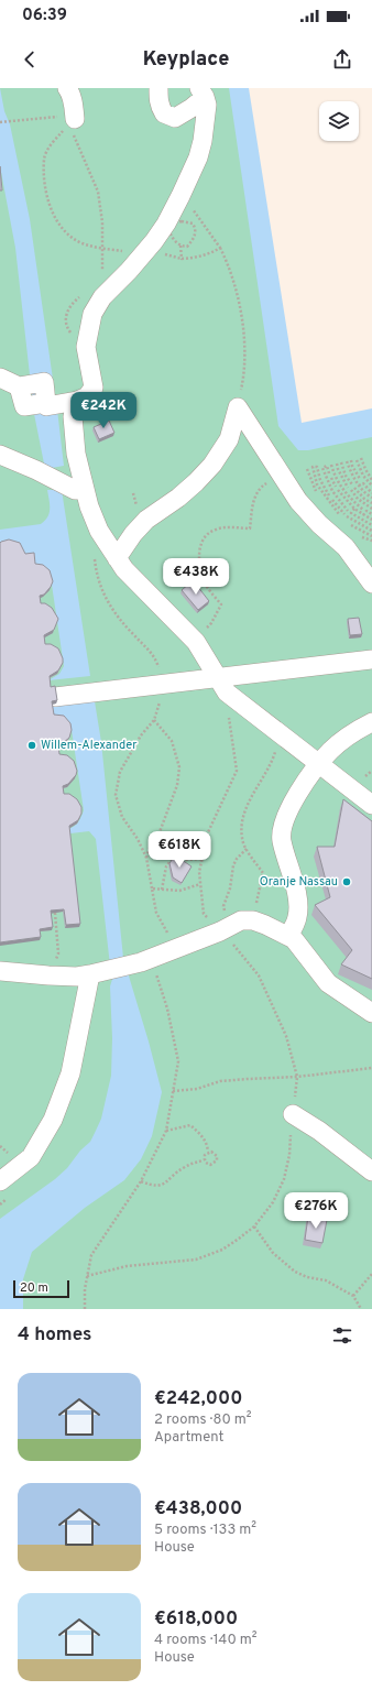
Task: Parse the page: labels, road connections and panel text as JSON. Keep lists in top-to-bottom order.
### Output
{
  "places": ["Willem-Alexander", "Oranje Nassau"],
  "scale_bar": "20 m",
  "page": {
    "status": "06:39",
    "header": "Keyplace",
    "price": [
      "€242K",
      "€438K",
      "€618K",
      "€276K"
    ],
    "scale": "20 m",
    "heading": "4 homes",
    "list": [
      {
        "name": "€242,000",
        "note": "2 rooms · 80 m² · Apartment"
      },
      {
        "name": "€438,000",
        "note": "5 rooms · 133 m² · House"
      },
      {
        "name": "€618,000",
        "note": "4 rooms · 140 m² · House"
      }
    ]
  }
}
